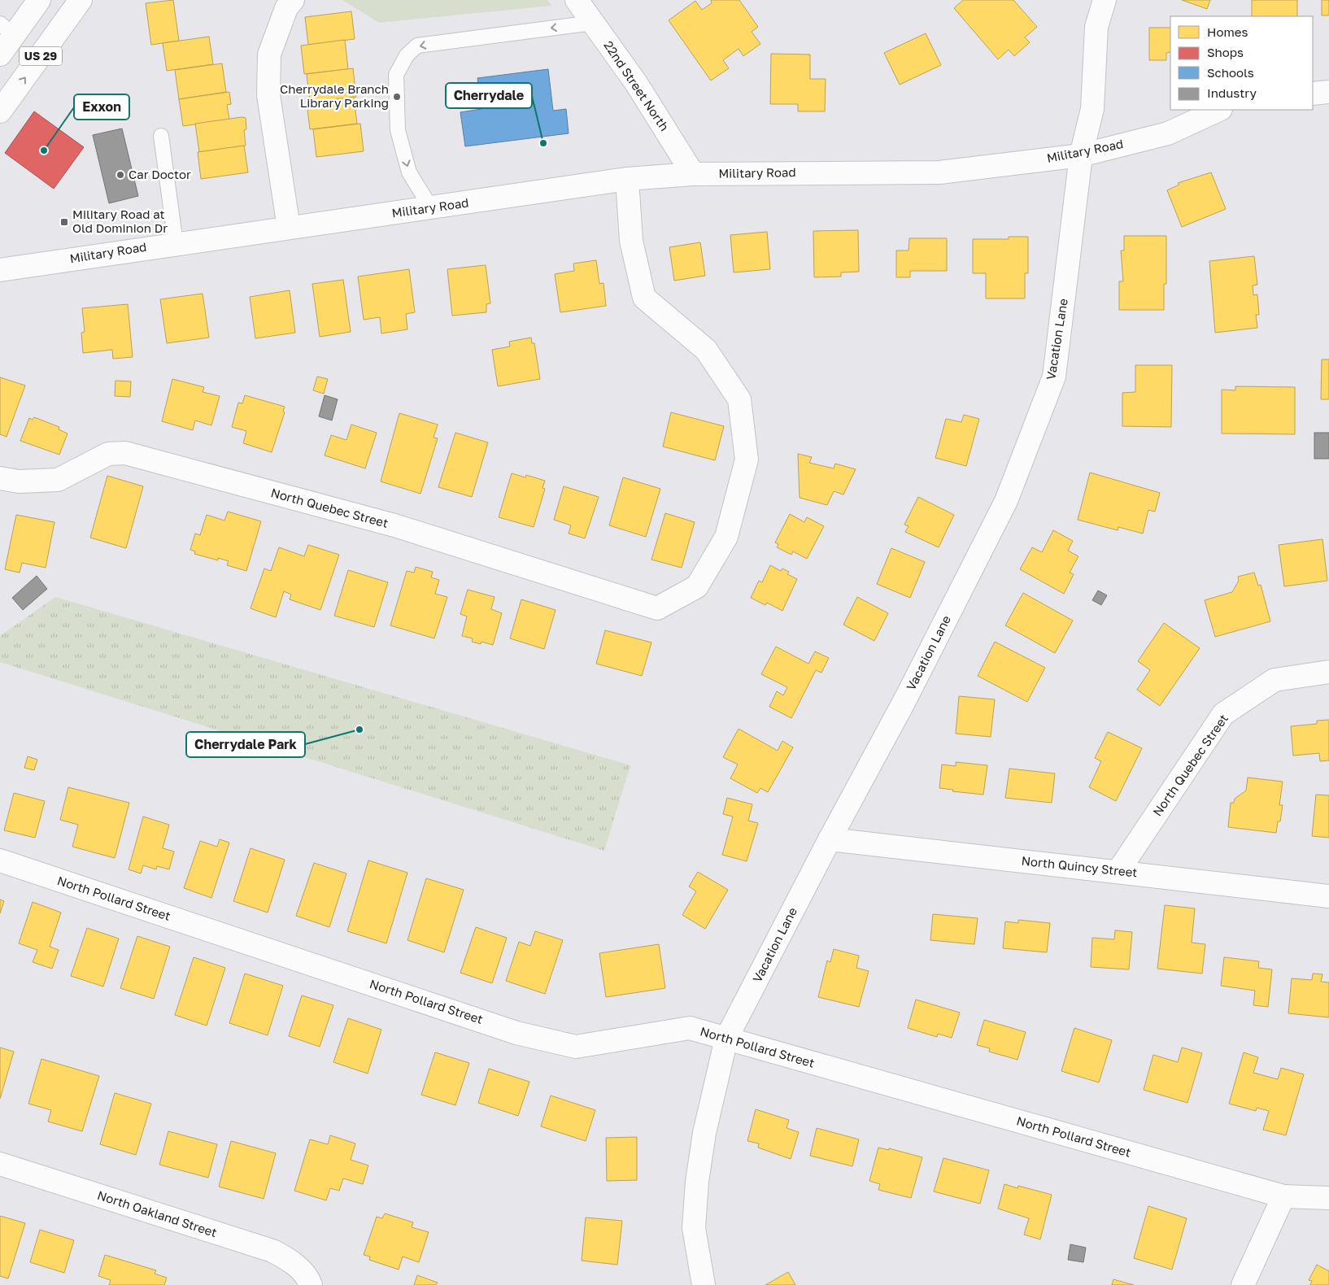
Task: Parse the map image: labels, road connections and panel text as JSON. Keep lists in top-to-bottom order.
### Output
{
  "streets": {
    "street": [
      "US 29",
      "22nd Street North",
      "Military Road",
      "Vacation Lane",
      "North Quebec Street",
      "North Quincy Street",
      "North Pollard Street",
      "North Oakland Street"
    ]
  },
  "crossings": [
    ["22nd Street North", "Military Road"],
    ["Military Road", "Vacation Lane"],
    ["Military Road", "North Quebec Street"],
    ["Vacation Lane", "North Quincy Street"],
    ["Vacation Lane", "North Pollard Street"],
    ["North Quebec Street", "North Quincy Street"]
  ],
  "places": {
    "other": [
      "Cherrydale Branch Library Parking",
      "Cherrydale",
      "Exxon",
      "Car Doctor",
      "Cherrydale Park"
    ],
    "transit": ["Military Road at Old Dominion Dr"]
  },
  "legend": [
    "Homes",
    "Shops",
    "Schools",
    "Industry"
  ]
}
